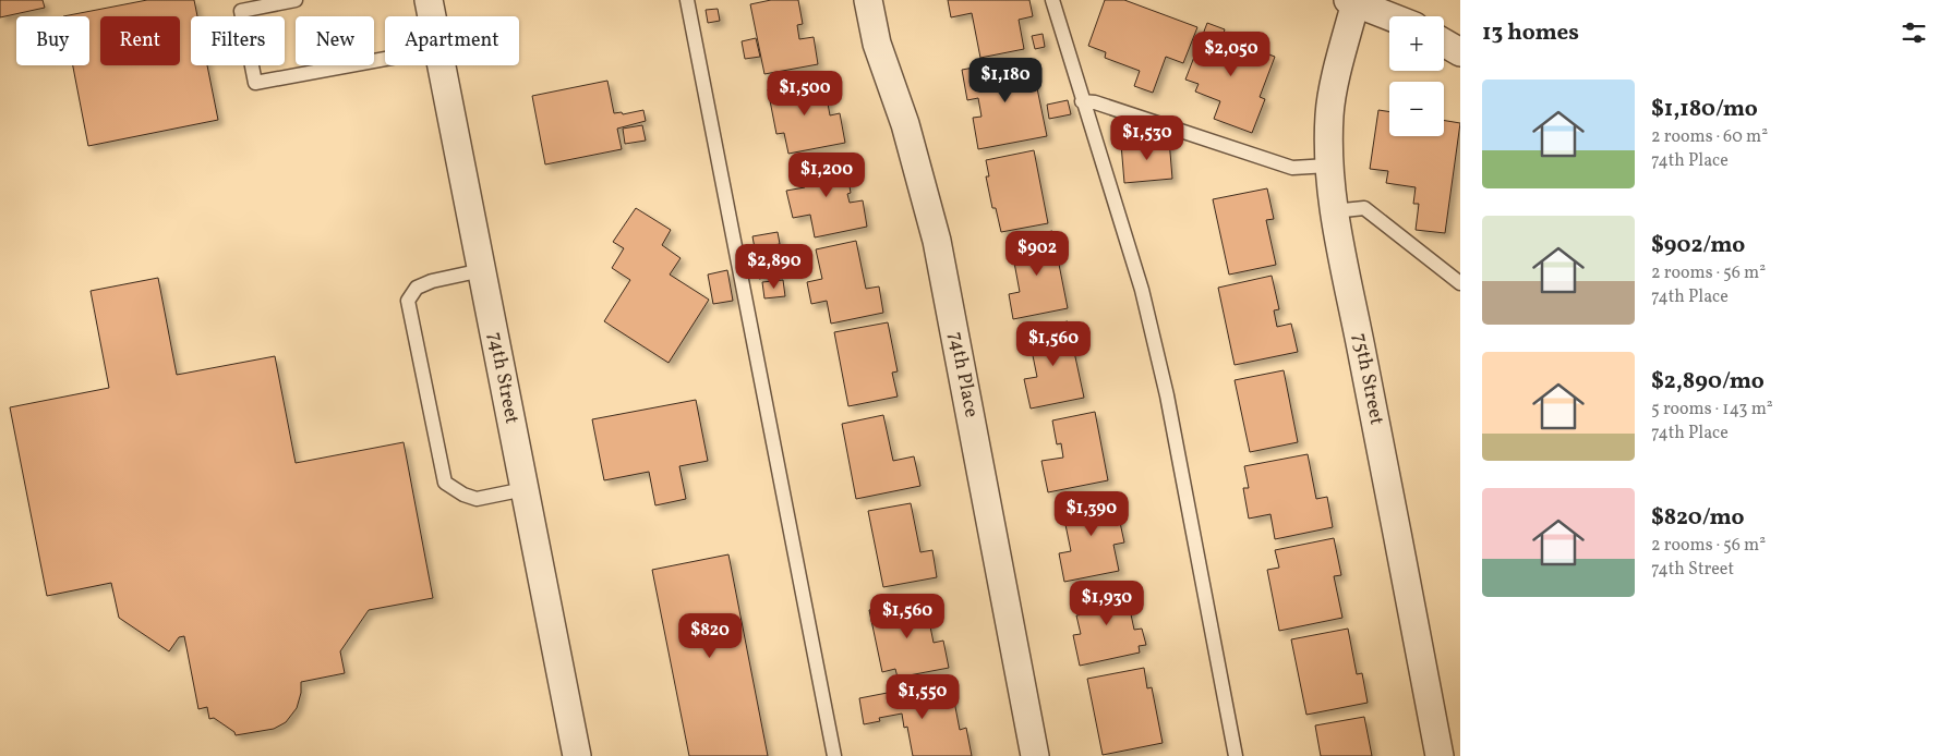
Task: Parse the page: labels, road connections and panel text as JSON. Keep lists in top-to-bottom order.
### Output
{
  "streets": {
    "street": ["74th Place", "74th Street", "75th Street"]
  },
  "page": {
    "heading": "13 homes",
    "map_buttons": ["+", "−"],
    "chip": [
      "Buy",
      "Rent",
      "Filters",
      "New",
      "Apartment"
    ],
    "price": [
      "$2,050",
      "$1,180",
      "$1,500",
      "$1,530",
      "$1,200",
      "$902",
      "$2,890",
      "$1,560",
      "$1,390",
      "$1,930",
      "$1,560",
      "$820",
      "$1,550"
    ],
    "list": [
      {
        "name": "$1,180/mo",
        "note": "2 rooms · 60 m² · 74th Place"
      },
      {
        "name": "$902/mo",
        "note": "2 rooms · 56 m² · 74th Place"
      },
      {
        "name": "$2,890/mo",
        "note": "5 rooms · 143 m² · 74th Place"
      },
      {
        "name": "$820/mo",
        "note": "2 rooms · 56 m² · 74th Street"
      }
    ]
  }
}
